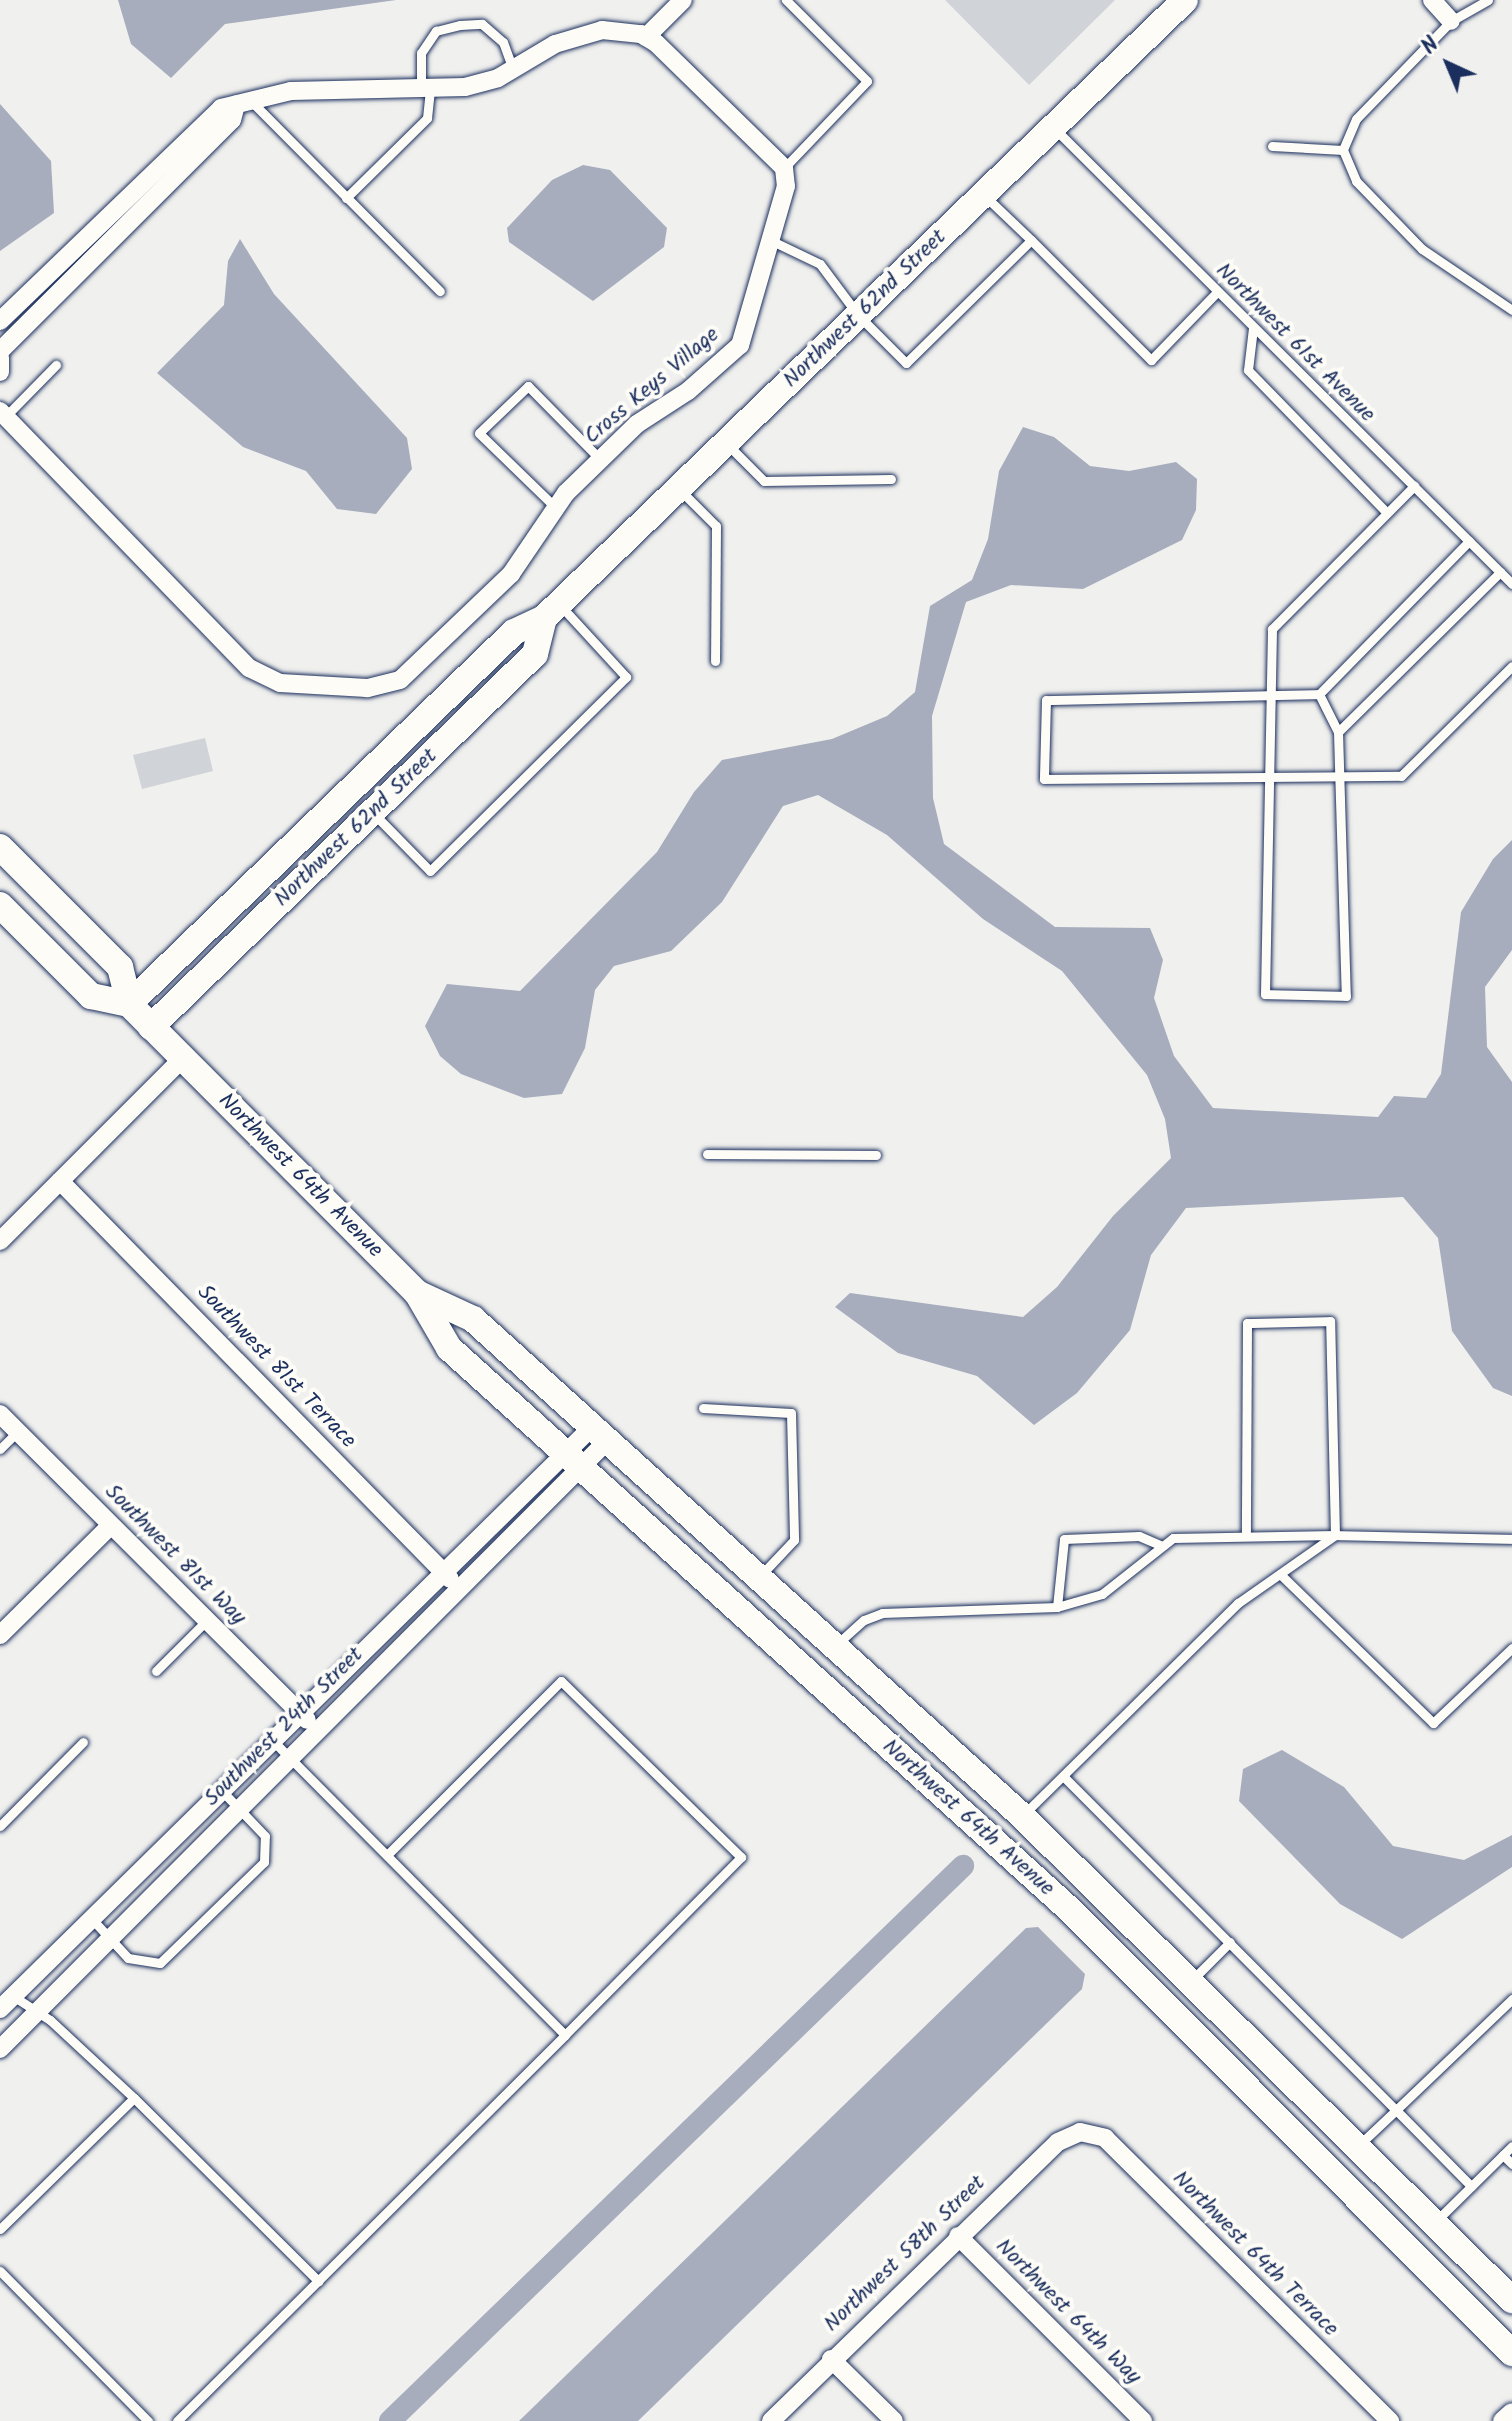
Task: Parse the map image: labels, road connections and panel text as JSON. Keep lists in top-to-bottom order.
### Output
{
  "streets": {
    "street": [
      "Northwest 62nd Street",
      "Cross Keys Village",
      "Northwest 64th Avenue",
      "Southwest 81st Terrace",
      "Southwest 81st Way",
      "Southwest 24th Street",
      "Northwest 58th Street",
      "Northwest 64th Terrace",
      "Northwest 64th Way"
    ],
    "lane": ["Northwest 61st Avenue"]
  },
  "crossings": [
    ["Northwest 62nd Street", "Northwest 61st Avenue"],
    ["Northwest 62nd Street", "Northwest 64th Avenue"],
    ["Northwest 64th Avenue", "Southwest 24th Street"],
    ["Southwest 81st Terrace", "Southwest 24th Street"],
    ["Southwest 81st Way", "Southwest 24th Street"],
    ["Northwest 58th Street", "Northwest 64th Terrace"],
    ["Northwest 58th Street", "Northwest 64th Way"]
  ],
  "north": "top left"
}
